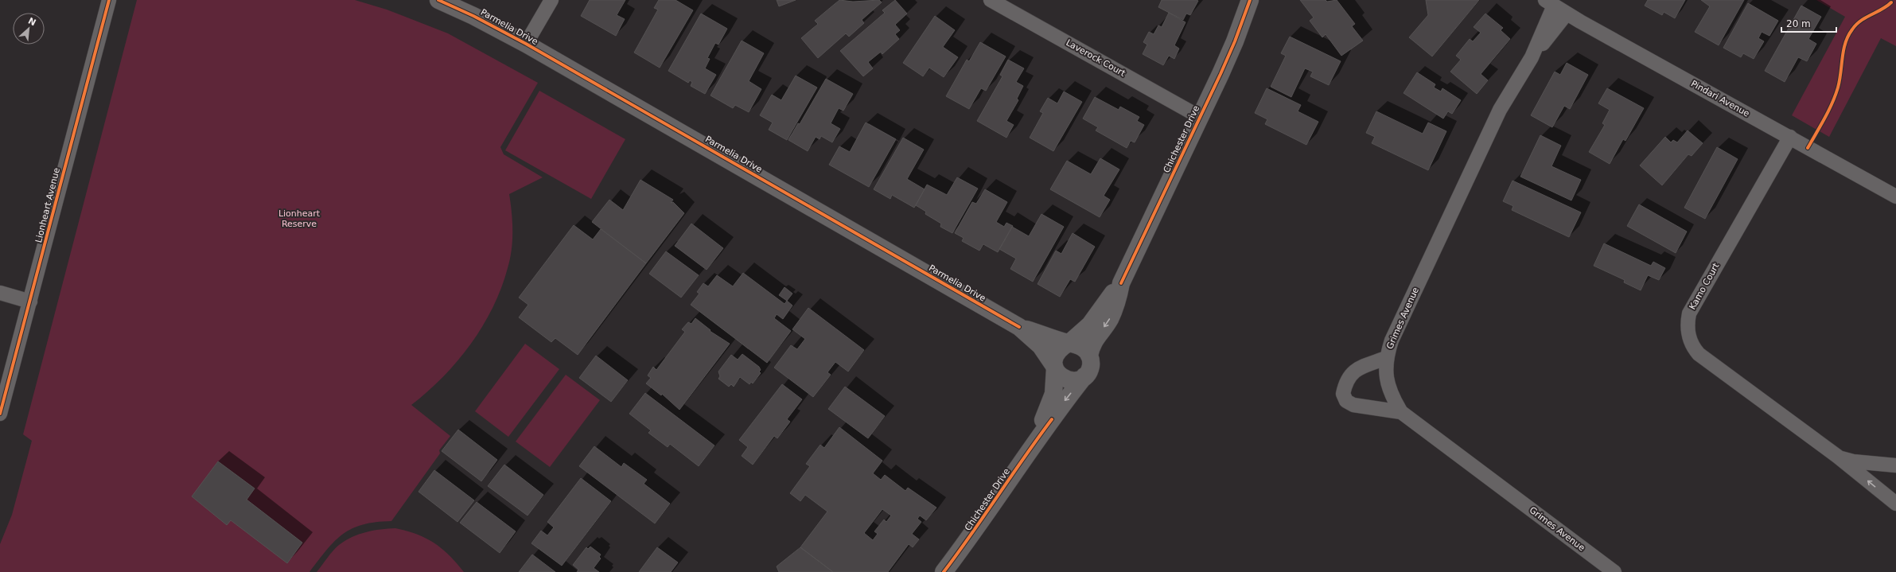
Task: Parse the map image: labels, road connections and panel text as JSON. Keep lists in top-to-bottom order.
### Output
{
  "streets": {
    "street": [
      "Parmelia Drive",
      "Laverock Court",
      "Pindari Avenue",
      "Chichester Drive",
      "Lionheart Avenue",
      "Kamo Court",
      "Grimes Avenue"
    ]
  },
  "crossings": [
    ["Parmelia Drive", "Chichester Drive"],
    ["Laverock Court", "Chichester Drive"],
    ["Pindari Avenue", "Kamo Court"],
    ["Pindari Avenue", "Grimes Avenue"]
  ],
  "parks": ["Lionheart Reserve"],
  "scale_bar": "20 m",
  "north": "top right"
}
